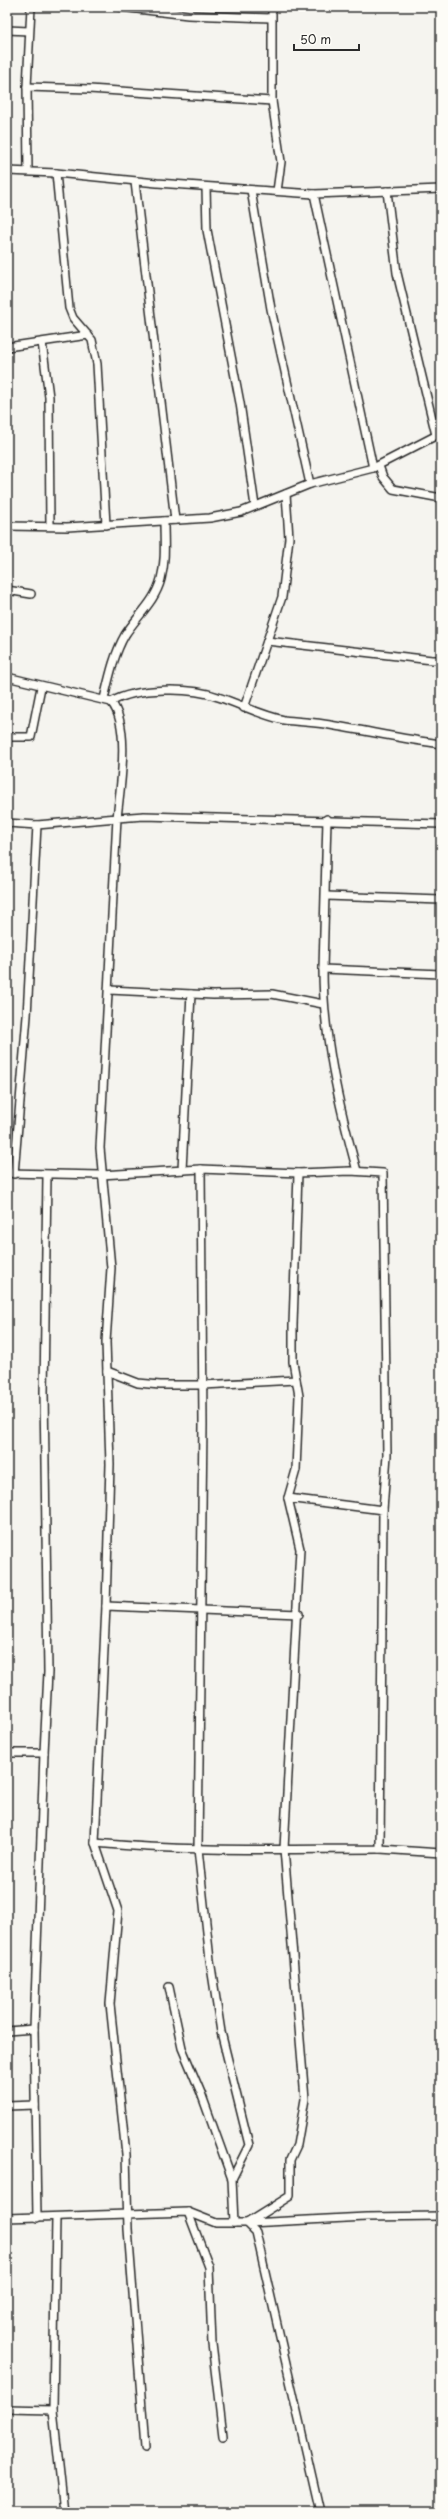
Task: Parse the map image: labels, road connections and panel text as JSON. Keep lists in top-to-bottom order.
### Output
{
  "scale_bar": "50 m"
}
